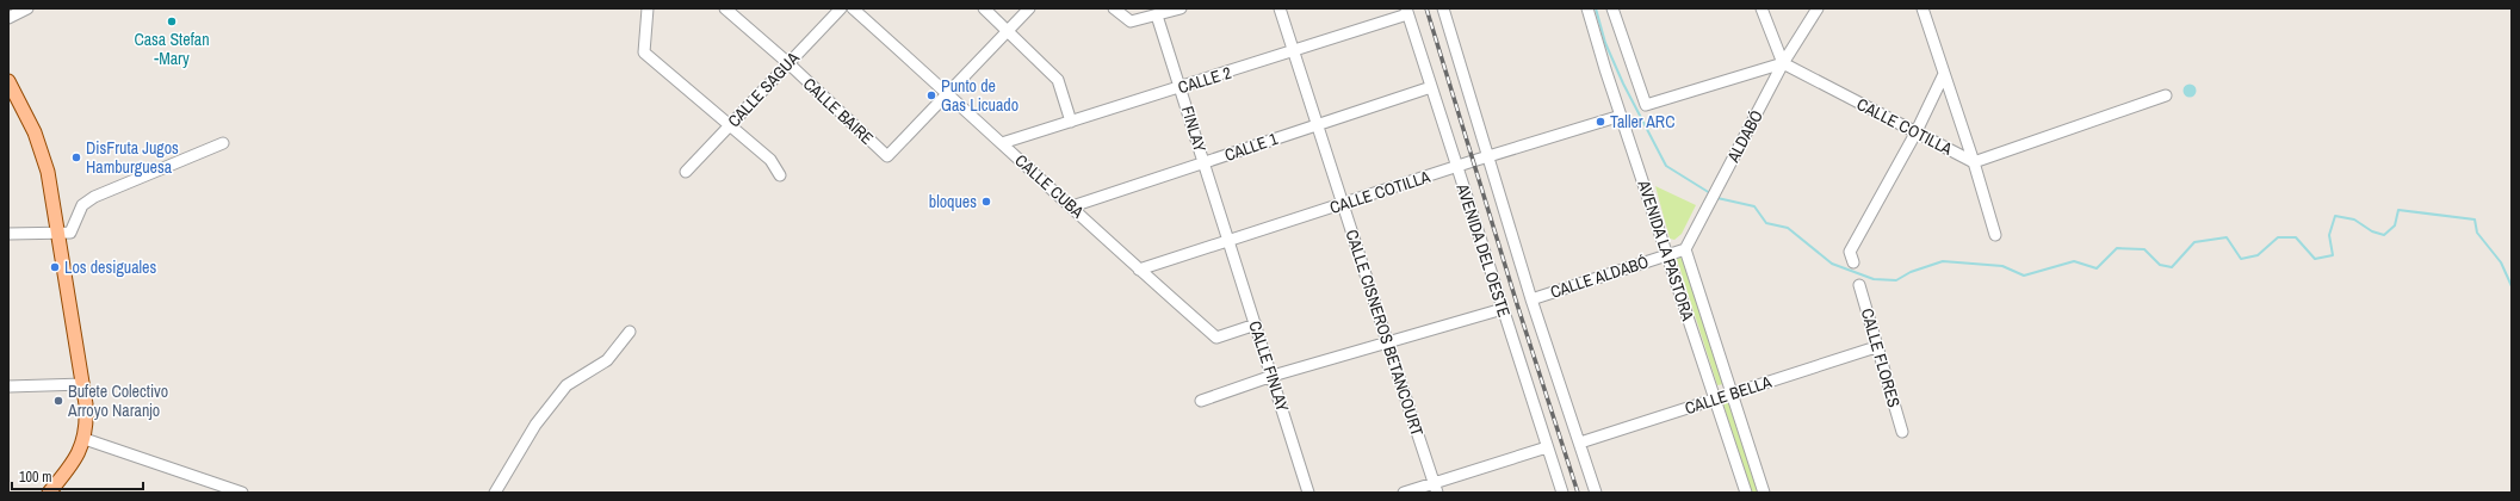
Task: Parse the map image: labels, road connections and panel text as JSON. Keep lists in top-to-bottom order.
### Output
{
  "streets": {
    "street": [
      "CALLE 2",
      "CALLE SAGUA",
      "CALLE BAIRE",
      "CALLE COTILLA",
      "FINLAY",
      "ALDABÓ",
      "CALLE 1",
      "CALLE CUBA",
      "AVENIDA DEL OESTE",
      "AVENIDA LA PASTORA",
      "CALLE ALDABÓ",
      "CALLE CISNEROS BETANCOURT",
      "CALLE FLORES",
      "CALLE FINLAY",
      "CALLE BELLA"
    ]
  },
  "crossings": [
    ["CALLE 2", "FINLAY"],
    ["CALLE 2", "CALLE CUBA"],
    ["CALLE 2", "AVENIDA DEL OESTE"],
    ["CALLE 2", "CALLE CISNEROS BETANCOURT"],
    ["CALLE SAGUA", "CALLE BAIRE"],
    ["CALLE BAIRE", "CALLE CUBA"],
    ["CALLE COTILLA", "FINLAY"],
    ["CALLE COTILLA", "ALDABÓ"],
    ["CALLE COTILLA", "CALLE CUBA"],
    ["CALLE COTILLA", "AVENIDA DEL OESTE"],
    ["CALLE COTILLA", "AVENIDA LA PASTORA"],
    ["CALLE COTILLA", "CALLE CISNEROS BETANCOURT"],
    ["CALLE COTILLA", "CALLE FINLAY"],
    ["FINLAY", "CALLE 1"],
    ["FINLAY", "CALLE FINLAY"],
    ["ALDABÓ", "AVENIDA LA PASTORA"],
    ["CALLE 1", "CALLE CUBA"],
    ["CALLE 1", "AVENIDA DEL OESTE"],
    ["CALLE 1", "CALLE CISNEROS BETANCOURT"],
    ["CALLE CUBA", "CALLE FINLAY"],
    ["AVENIDA DEL OESTE", "CALLE ALDABÓ"],
    ["AVENIDA DEL OESTE", "CALLE BELLA"],
    ["AVENIDA LA PASTORA", "CALLE ALDABÓ"],
    ["AVENIDA LA PASTORA", "CALLE BELLA"],
    ["CALLE FLORES", "CALLE BELLA"]
  ],
  "places": [
    "Casa Stefan -Mary",
    "Punto de Gas Licuado",
    "Taller ARC",
    "DisFruta Jugos Hamburguesa",
    "bloques",
    "Los desiguales",
    "Bufete Colectivo Arroyo Naranjo"
  ],
  "scale_bar": "100 m"
}
